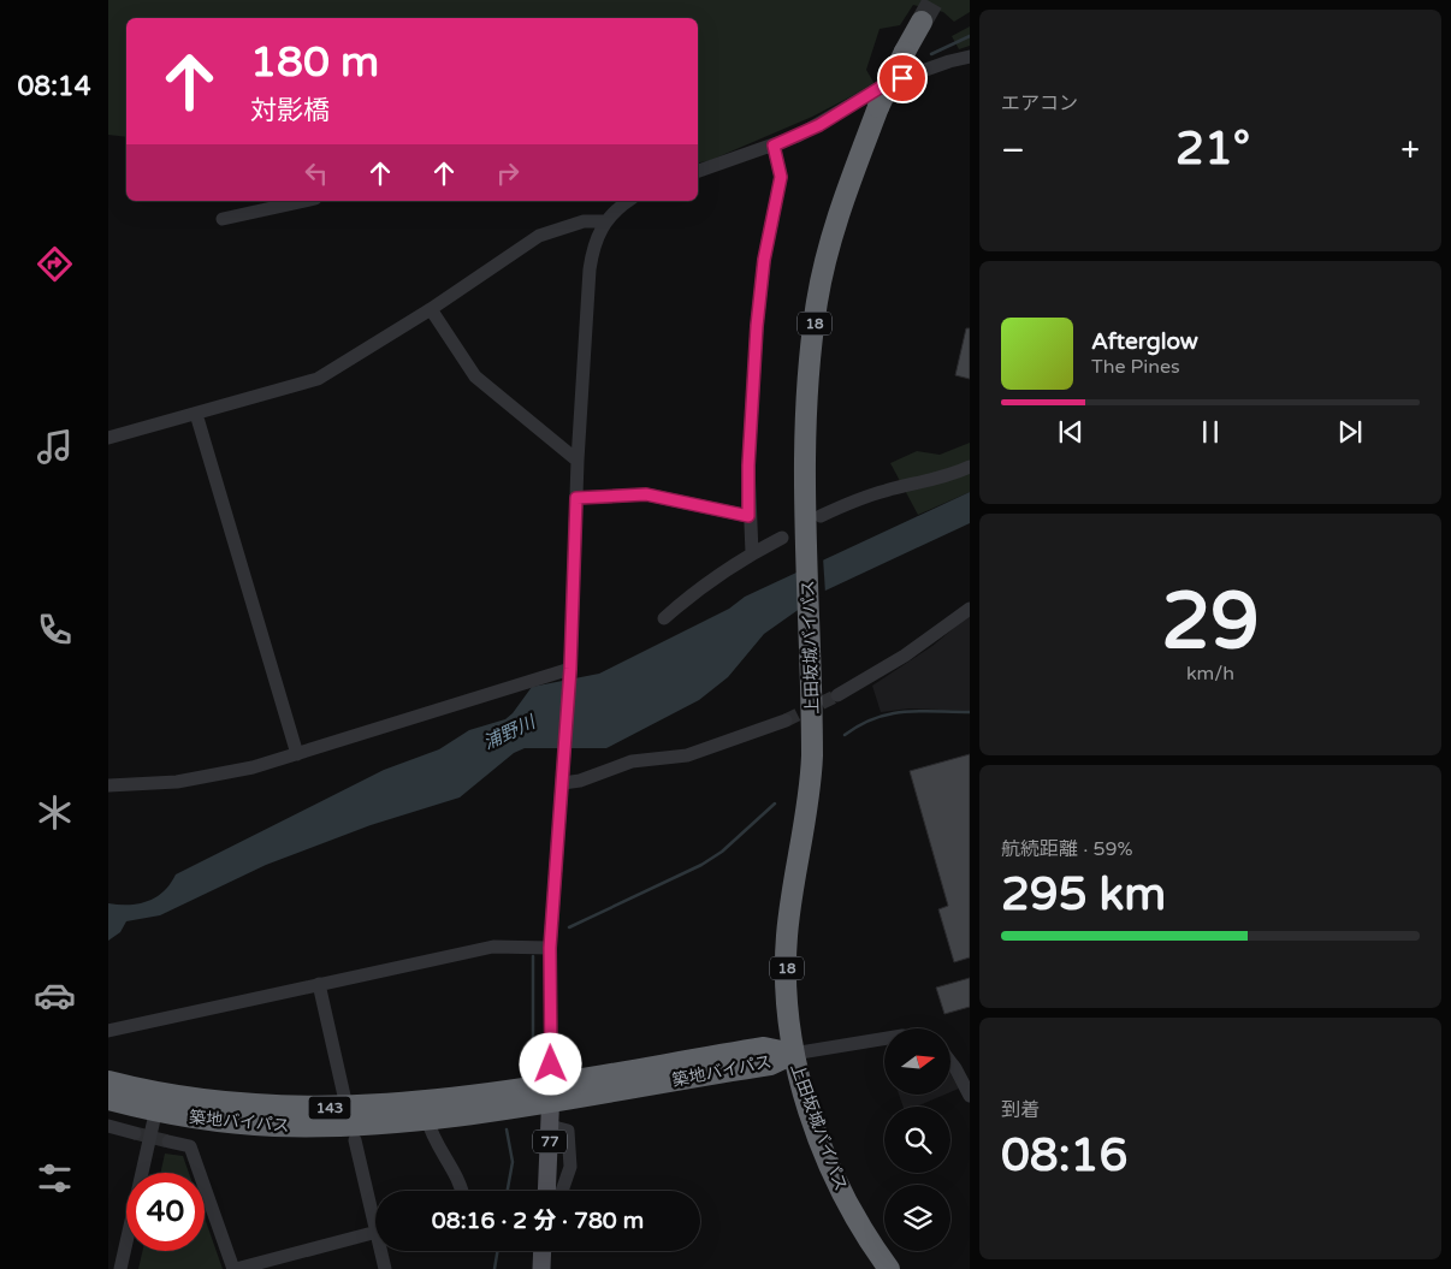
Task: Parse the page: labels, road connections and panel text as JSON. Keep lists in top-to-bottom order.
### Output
{
  "streets": {
    "highway": [
      "18",
      "上田坂城バイパス",
      "築地バイパス",
      "143"
    ],
    "main road": ["77"]
  },
  "crossings": [
    ["上田坂城バイパス", "築地バイパス"],
    ["築地バイパス", "77"]
  ],
  "water": ["浦野川"],
  "north": "right",
  "page": {
    "tabs": "08:14",
    "tile": [
      "エアコン",
      ["29", "km/h"],
      ["航続距離 · 59%", "295 km"],
      ["到着", "08:16"]
    ],
    "turn": ["180 m", "対影橋"],
    "heat": ["−", "21°", "+"],
    "song": ["Afterglow", "The Pines"],
    "limit": "40",
    "trip": "08:16 · 2 分 · 780 m"
  }
}
